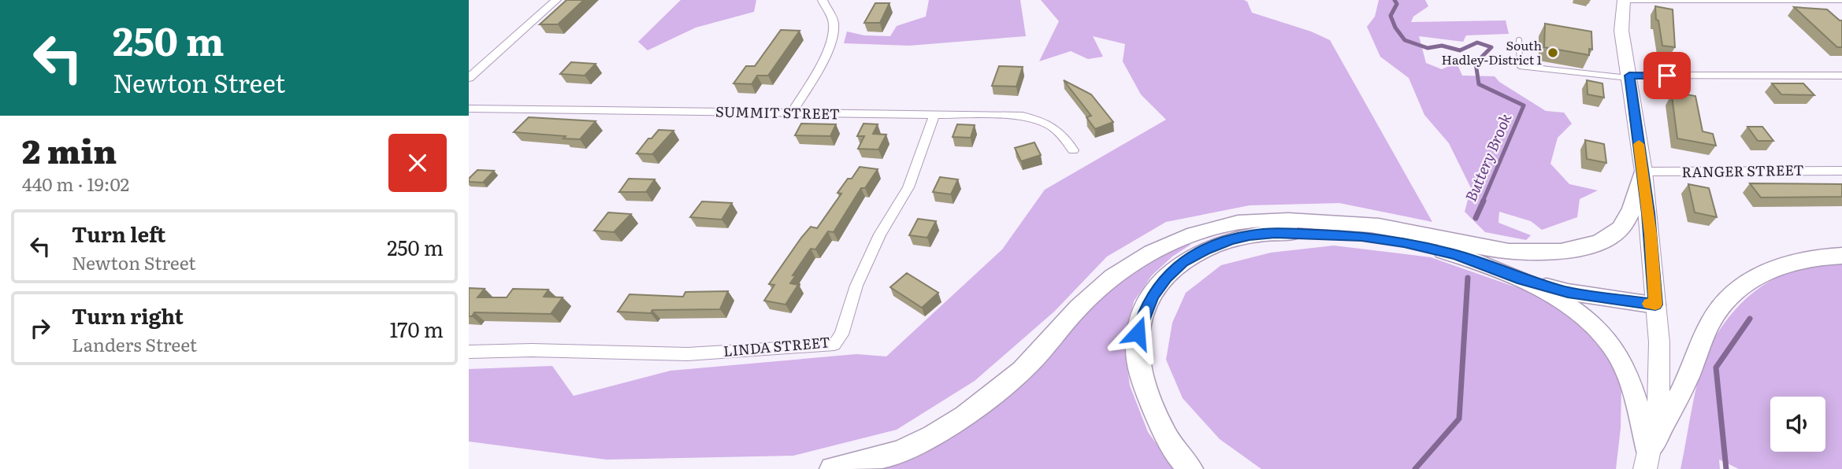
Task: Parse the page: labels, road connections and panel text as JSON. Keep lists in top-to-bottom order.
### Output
{
  "streets": {
    "street": ["SUMMIT STREET", "RANGER STREET", "LINDA STREET"]
  },
  "crossings": [
    ["SUMMIT STREET", "LINDA STREET"]
  ],
  "water": ["Buttery Brook"],
  "places": ["South Hadley-District 1"],
  "page": {
    "turn": ["250 m", "Newton Street"],
    "heading": ["2 min", "440 m · 19:02"],
    "list": [
      {
        "name": "Turn left",
        "note": "Newton Street",
        "value": "250 m"
      },
      {
        "name": "Turn right",
        "note": "Landers Street",
        "value": "170 m"
      }
    ]
  }
}
